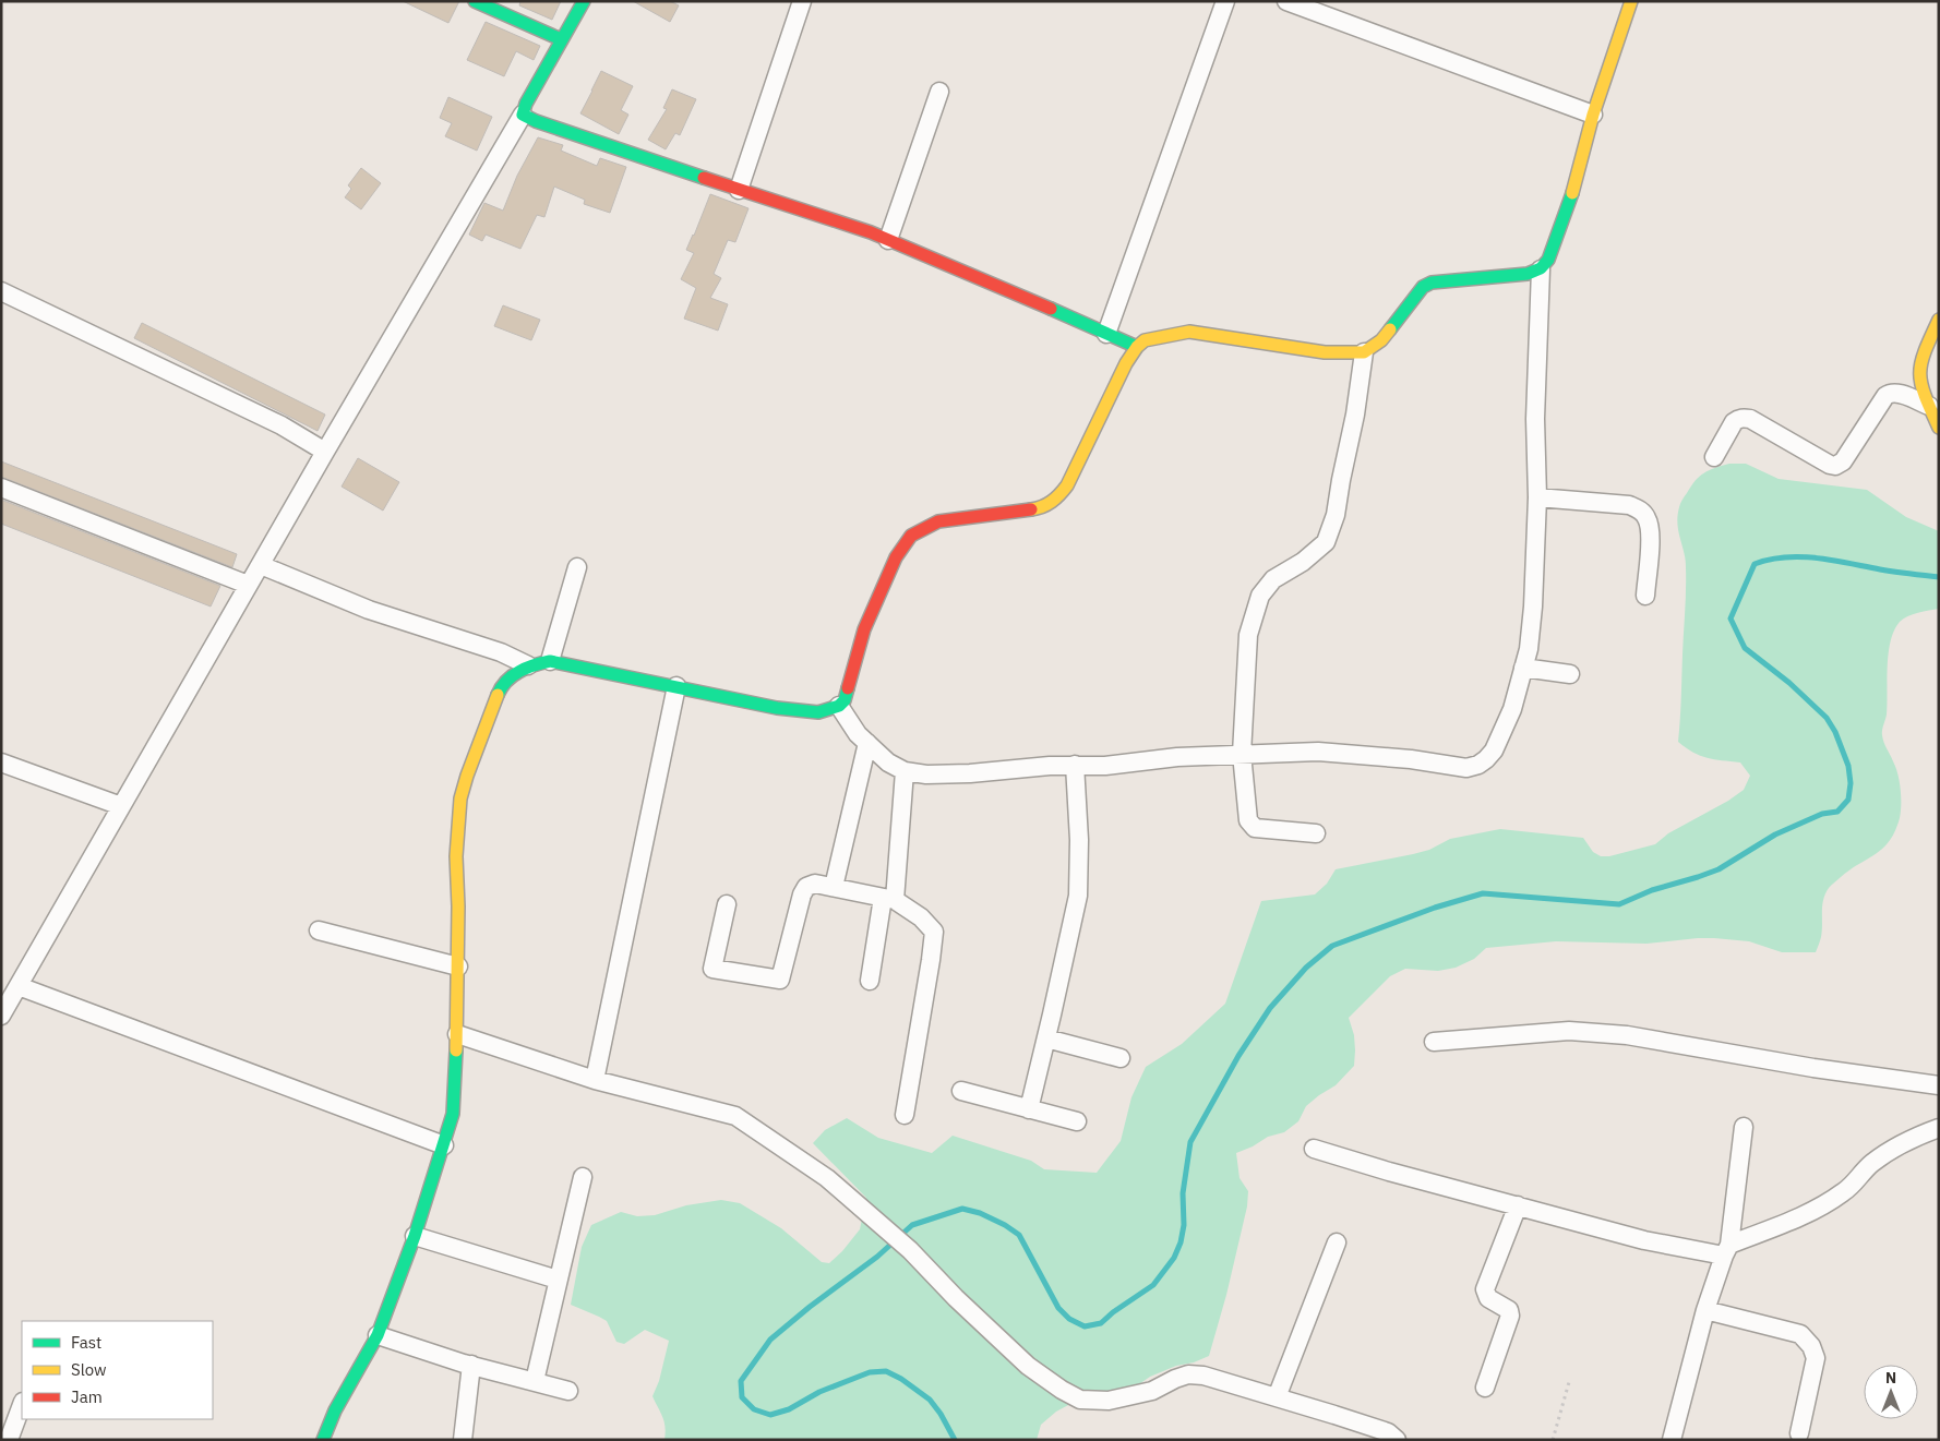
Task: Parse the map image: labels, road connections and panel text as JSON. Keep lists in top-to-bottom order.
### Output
{
  "legend": ["Fast", "Slow", "Jam"],
  "north": "top"
}
